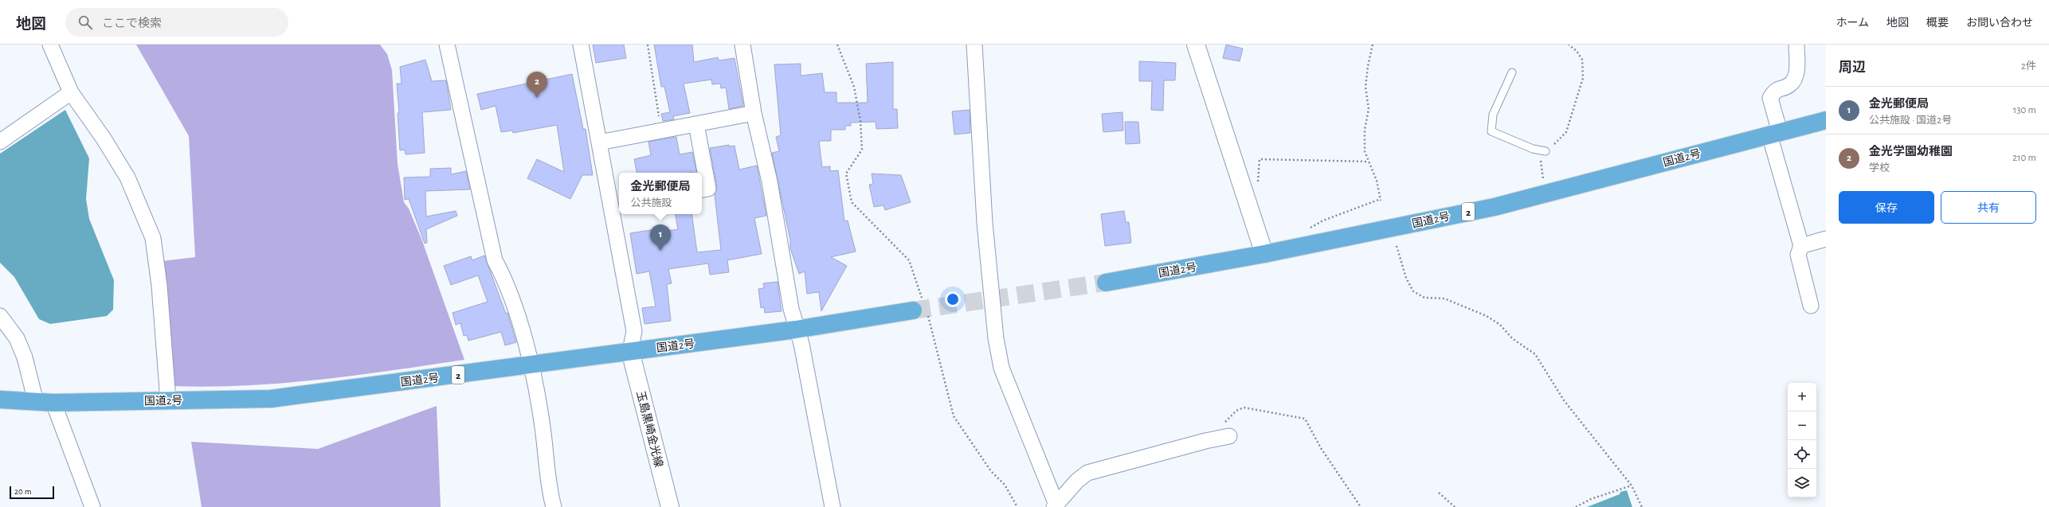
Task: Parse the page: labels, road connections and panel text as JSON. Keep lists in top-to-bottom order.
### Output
{
  "streets": {
    "highway": ["国道2号", "2"],
    "street": ["玉島黒崎金光線"]
  },
  "crossings": [
    ["国道2号", "玉島黒崎金光線"]
  ],
  "scale_bar": "20 m",
  "page": {
    "header": "地図",
    "search": "ここで検索",
    "nav": [
      "ホーム",
      "地図",
      "概要",
      "お問い合わせ"
    ],
    "heading": ["周辺", "2件"],
    "pins": ["2", "1"],
    "list": [
      {
        "mark": "1",
        "name": "金光郵便局",
        "note": "公共施設 · 国道2号",
        "value": "130 m"
      },
      {
        "mark": "2",
        "name": "金光学園幼稚園",
        "note": "学校",
        "value": "210 m"
      }
    ],
    "popup": ["金光郵便局", "公共施設"],
    "buttons": ["保存", "共有"],
    "map_buttons": ["+", "−"],
    "scale": "20 m"
  }
}
